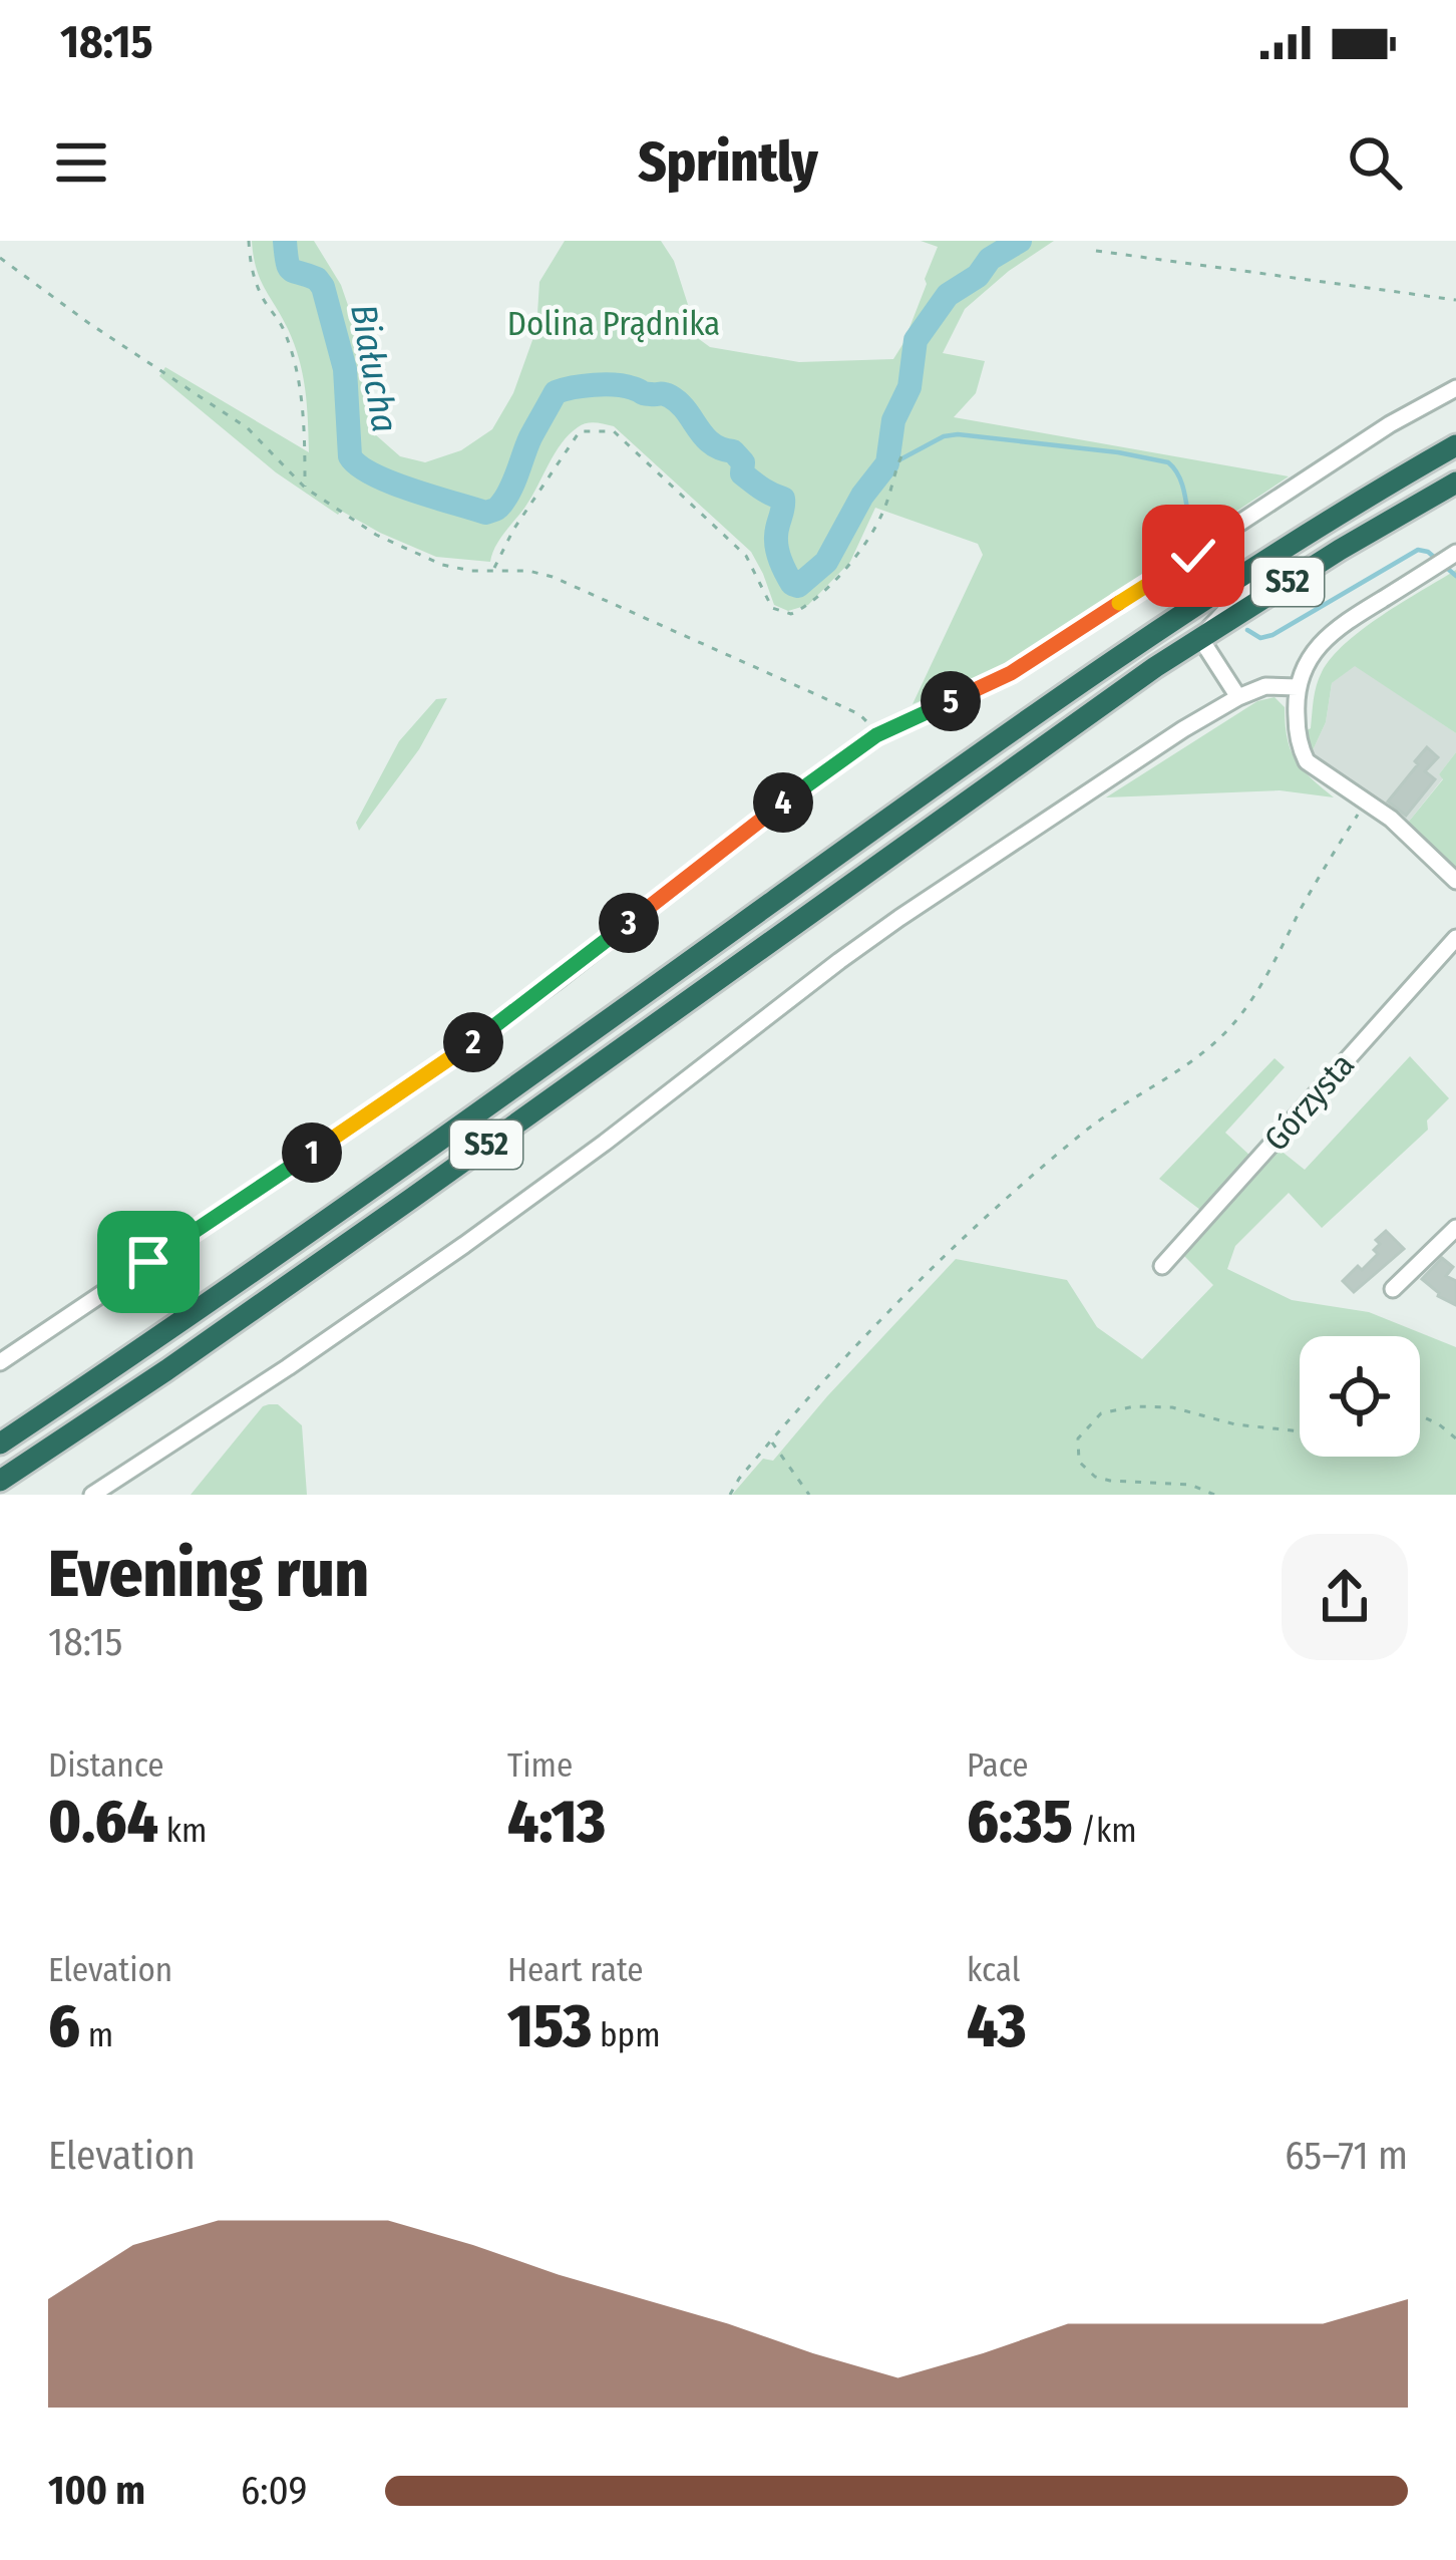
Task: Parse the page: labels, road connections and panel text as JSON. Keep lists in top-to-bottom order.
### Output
{
  "streets": {
    "highway": ["S52"],
    "street": ["Górzysta"]
  },
  "water": ["Białucha"],
  "parks": ["Dolina Prądnika"],
  "page": {
    "status": "18:15",
    "header": "Sprintly",
    "pins": [
      "5",
      "4",
      "3",
      "2",
      "1"
    ],
    "heading": ["Evening run", "18:15"],
    "stats": [
      ["Distance", "0.64 km"],
      ["Time", "4:13"],
      ["Pace", "6:35 /km"],
      ["Elevation", "6 m"],
      ["Heart rate", "153 bpm"],
      ["kcal", "43"]
    ],
    "chart": ["Elevation", "65–71 m"],
    "list": [
      {
        "name": "100 m",
        "note": "6:09"
      }
    ]
  }
}
